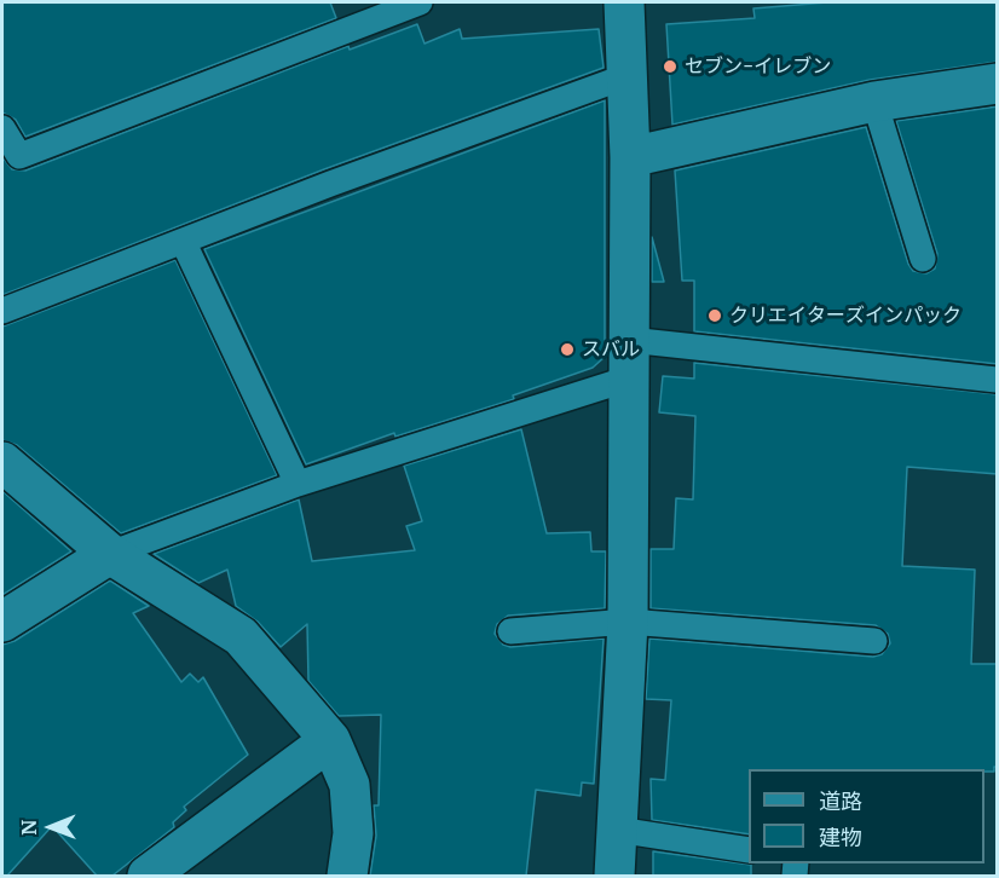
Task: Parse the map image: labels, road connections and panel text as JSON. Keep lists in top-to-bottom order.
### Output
{
  "places": ["セブン-イレブン", "クリエイターズインパック", "スバル"],
  "legend": ["道路", "建物"],
  "north": "left"
}
